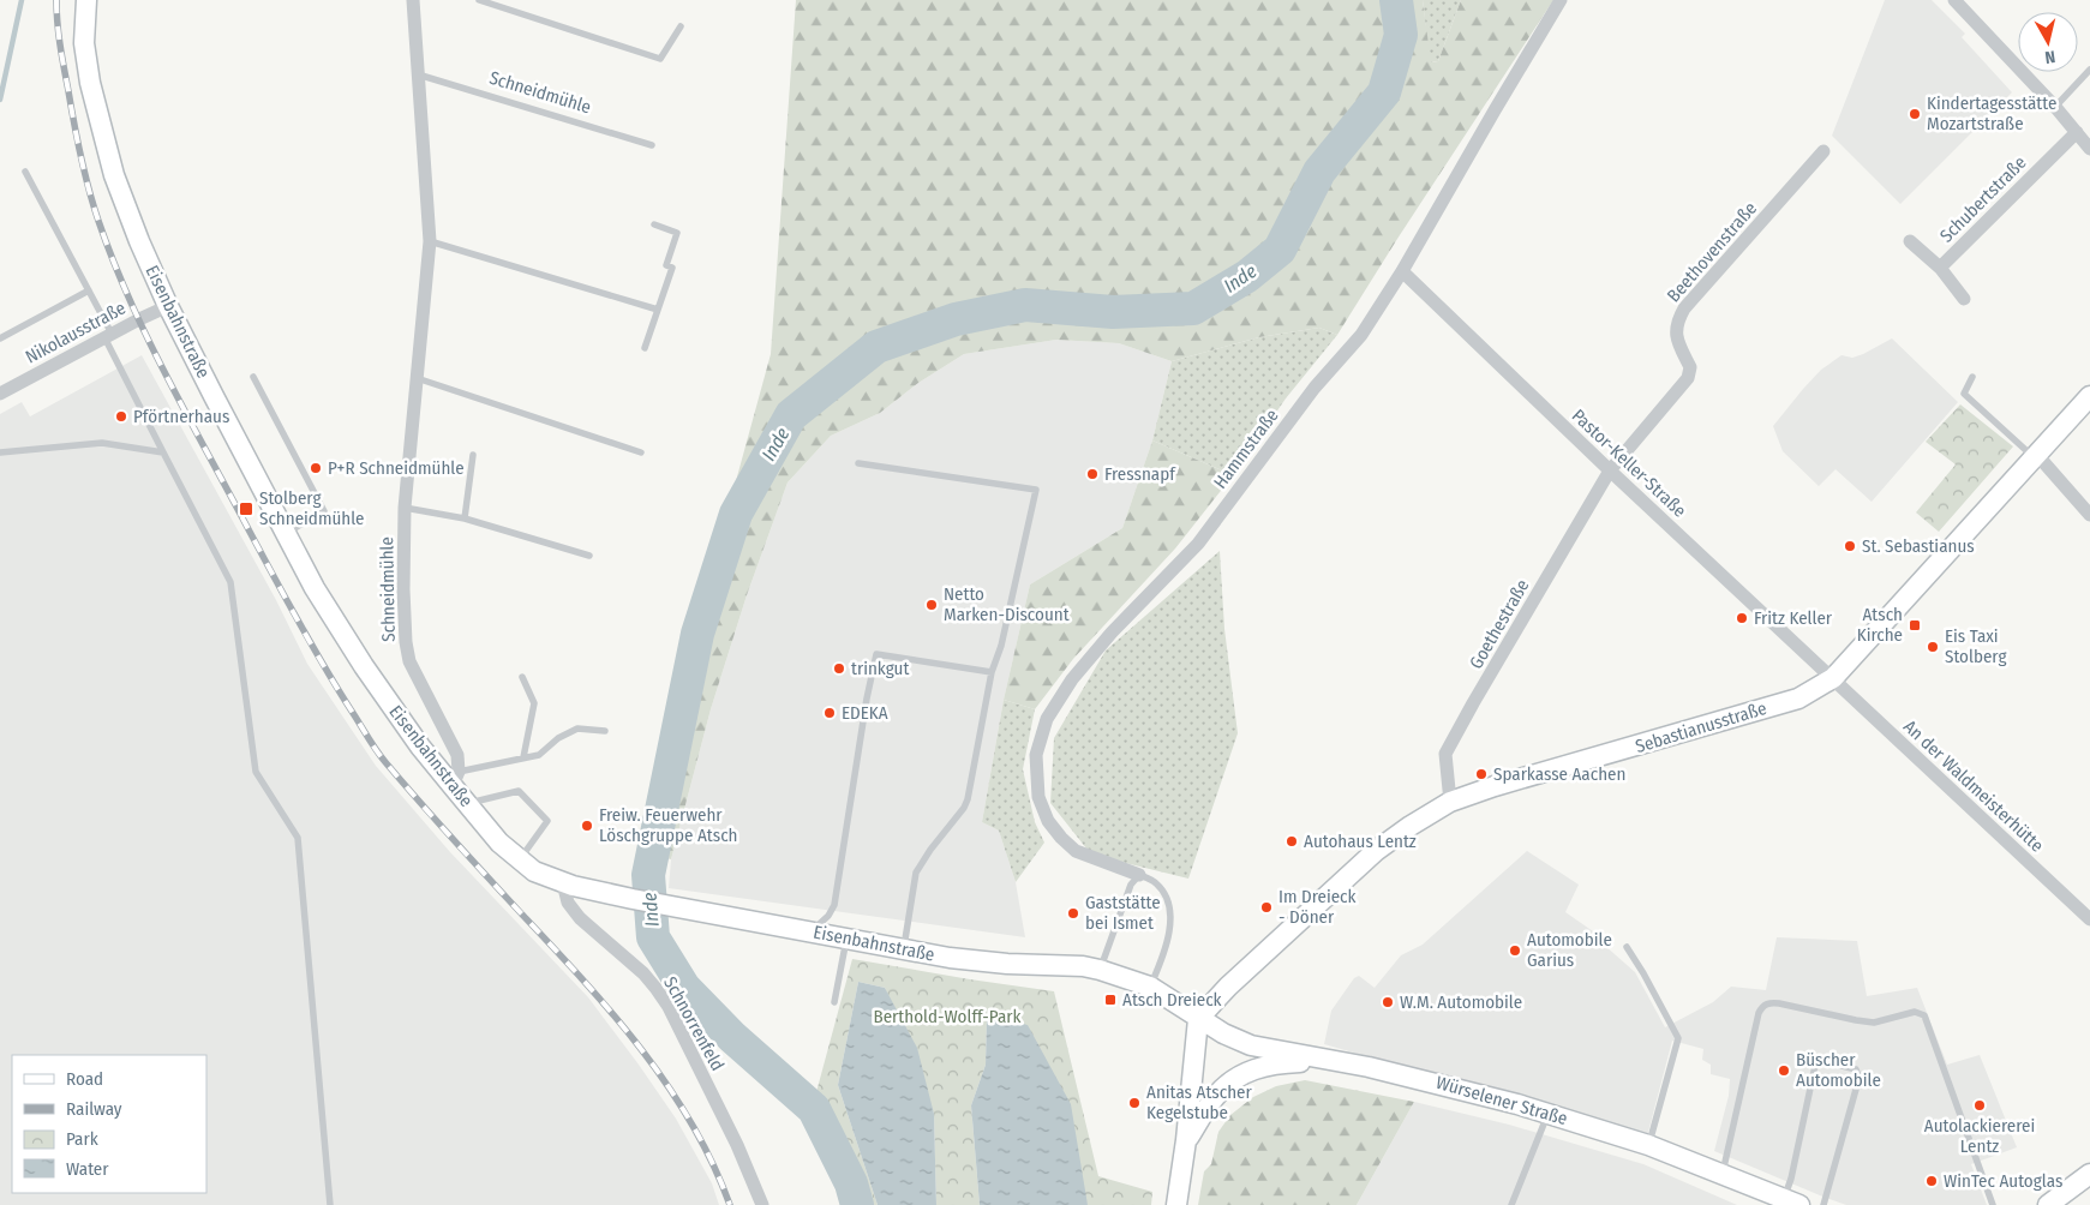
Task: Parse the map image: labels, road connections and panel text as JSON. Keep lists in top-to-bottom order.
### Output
{
  "streets": {
    "main road": ["Eisenbahnstraße", "Sebastianusstraße", "Würselener Straße"],
    "street": [
      "Schneidmühle",
      "Schubertstraße",
      "Beethovenstraße",
      "Nikolausstraße",
      "Hammstraße",
      "Pastor-Keller-Straße",
      "Goethestraße",
      "An der Waldmeisterhütte",
      "Schnorrenfeld"
    ]
  },
  "crossings": [
    ["Schneidmühle", "Eisenbahnstraße"],
    ["Beethovenstraße", "Pastor-Keller-Straße"],
    ["Beethovenstraße", "Goethestraße"],
    ["Eisenbahnstraße", "Nikolausstraße"],
    ["Eisenbahnstraße", "Sebastianusstraße"],
    ["Eisenbahnstraße", "Schnorrenfeld"],
    ["Eisenbahnstraße", "Würselener Straße"],
    ["Hammstraße", "Pastor-Keller-Straße"],
    ["Pastor-Keller-Straße", "Goethestraße"],
    ["Pastor-Keller-Straße", "Sebastianusstraße"],
    ["Pastor-Keller-Straße", "An der Waldmeisterhütte"],
    ["Goethestraße", "Sebastianusstraße"],
    ["Sebastianusstraße", "An der Waldmeisterhütte"],
    ["Sebastianusstraße", "Würselener Straße"]
  ],
  "water": ["Inde"],
  "parks": ["Berthold-Wolff-Park"],
  "places": {
    "other": [
      "Kindertagesstätte Mozartstraße",
      "Pförtnerhaus",
      "P+R Schneidmühle",
      "Fressnapf",
      "St. Sebastianus",
      "Netto Marken-Discount",
      "Fritz Keller",
      "Eis Taxi Stolberg",
      "trinkgut",
      "EDEKA",
      "Sparkasse Aachen",
      "Freiw. Feuerwehr Löschgruppe Atsch",
      "Autohaus Lentz",
      "Im Dreieck - Döner",
      "Gaststätte bei Ismet",
      "Automobile Garius",
      "W.M. Automobile",
      "Büscher Automobile",
      "Anitas Atscher Kegelstube",
      "Autolackiererei Lentz",
      "WinTec Autoglas"
    ],
    "transit": ["Stolberg Schneidmühle", "Atsch Kirche", "Atsch Dreieck"]
  },
  "legend": [
    "Road",
    "Railway",
    "Park",
    "Water"
  ],
  "north": "bottom"
}
